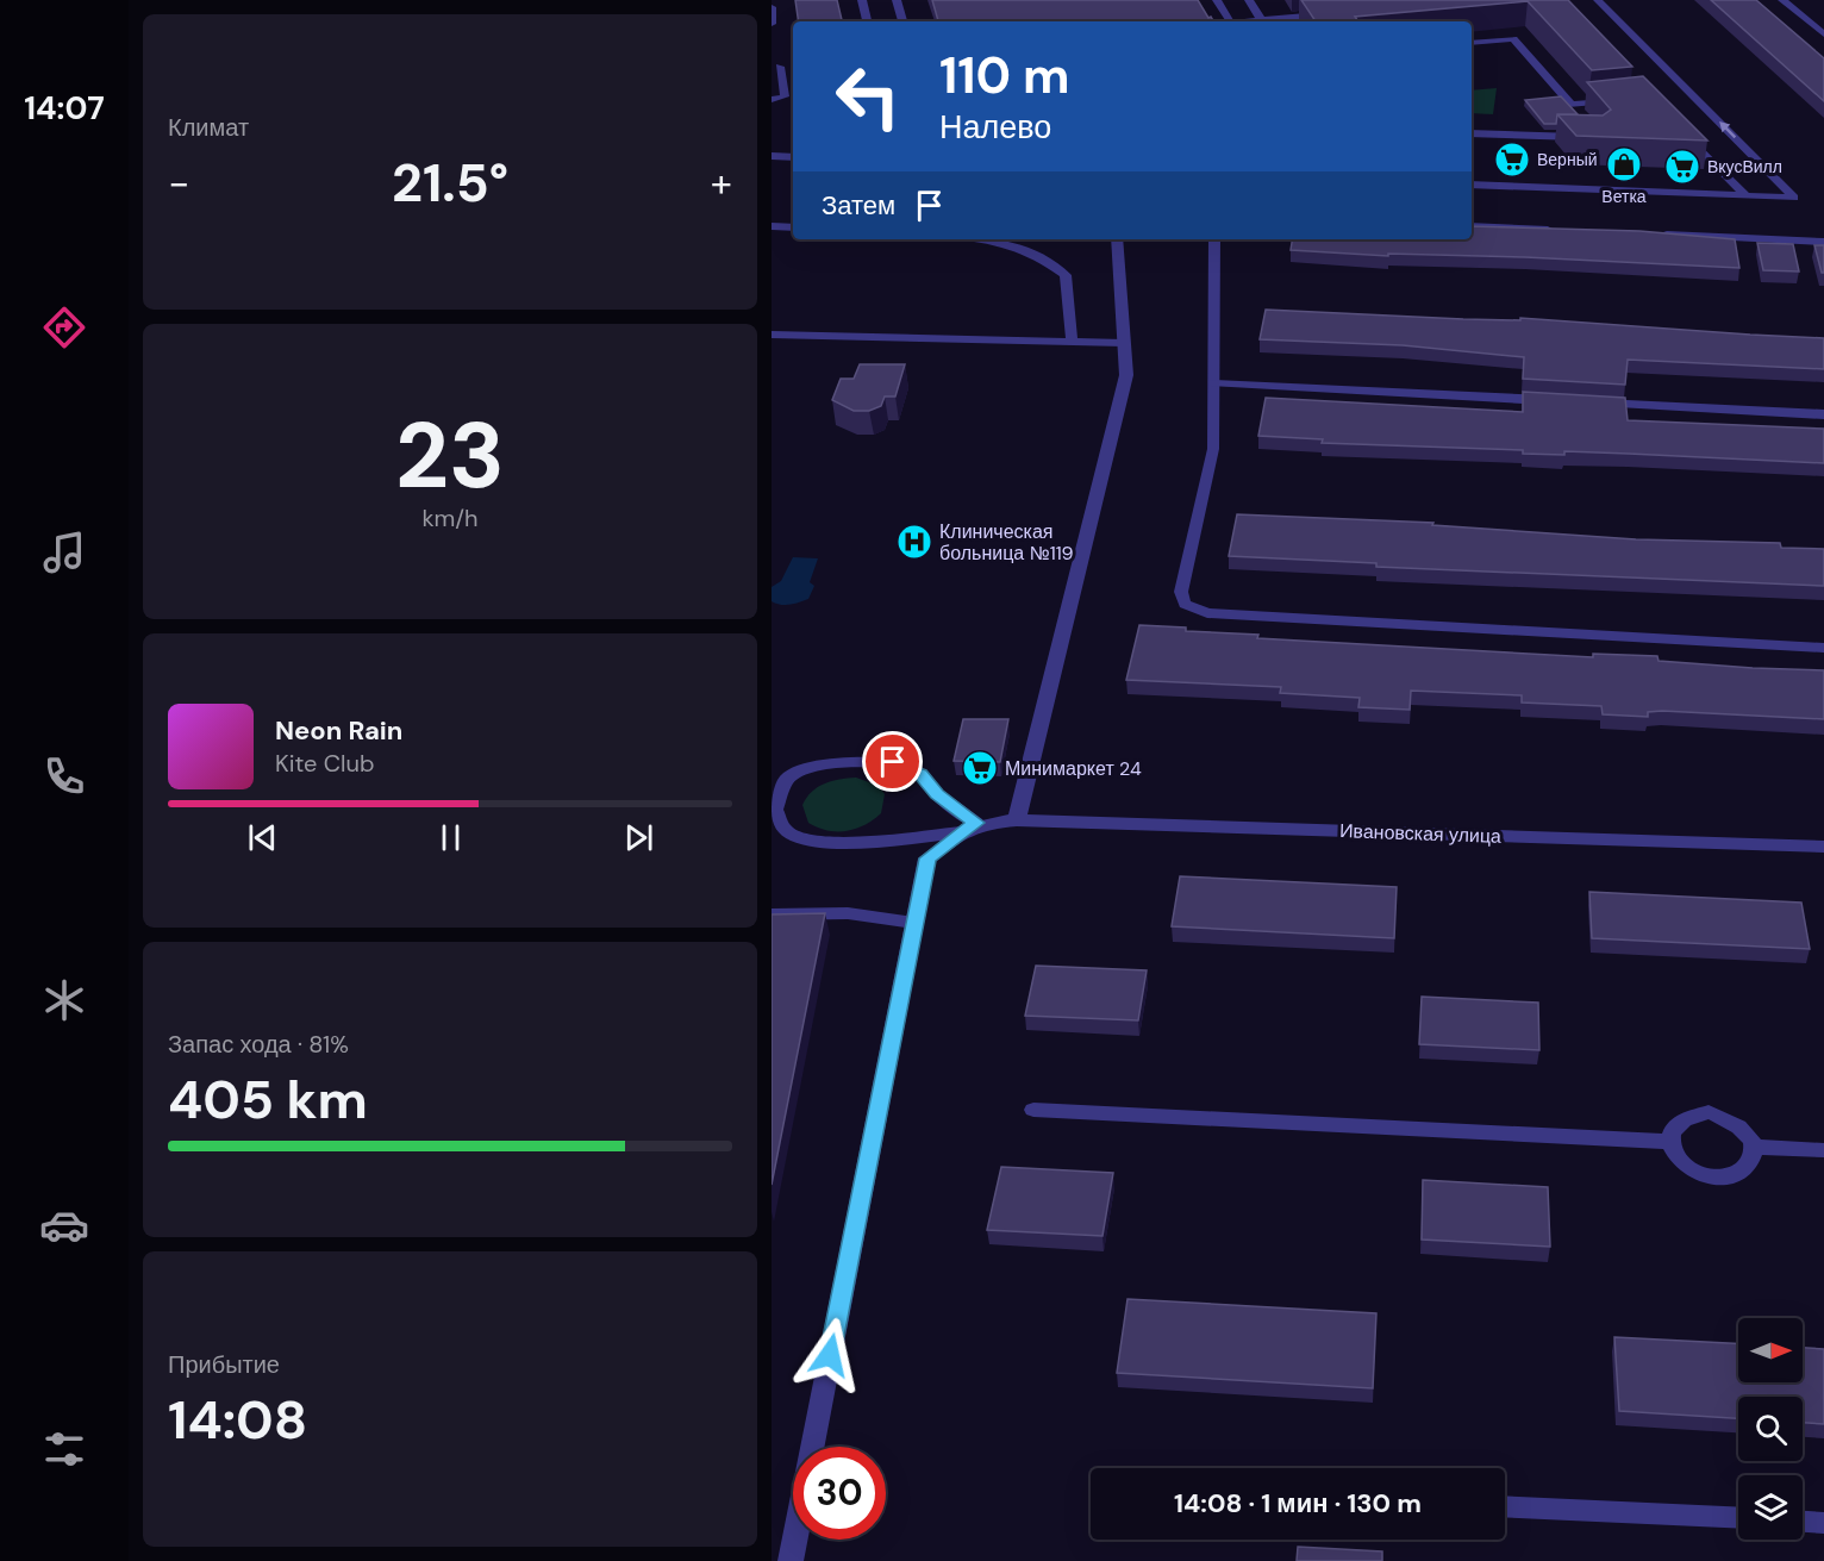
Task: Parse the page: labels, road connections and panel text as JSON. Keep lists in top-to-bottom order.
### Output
{
  "streets": {
    "street": ["Ивановская улица"]
  },
  "places": {
    "supermarket": ["Верный", "ВкусВилл", "Минимаркет 24"],
    "shop": ["Ветка"],
    "hospital": ["Клиническая больница №119"]
  },
  "north": "right",
  "page": {
    "tabs": "14:07",
    "tile": [
      "Климат",
      ["23", "km/h"],
      ["Запас хода · 81%", "405 km"],
      ["Прибытие", "14:08"]
    ],
    "turn": ["110 m", "Налево"],
    "heat": ["−", "21.5°", "+"],
    "then": "Затем",
    "song": ["Neon Rain", "Kite Club"],
    "limit": "30",
    "trip": "14:08 · 1 мин · 130 m"
  }
}
